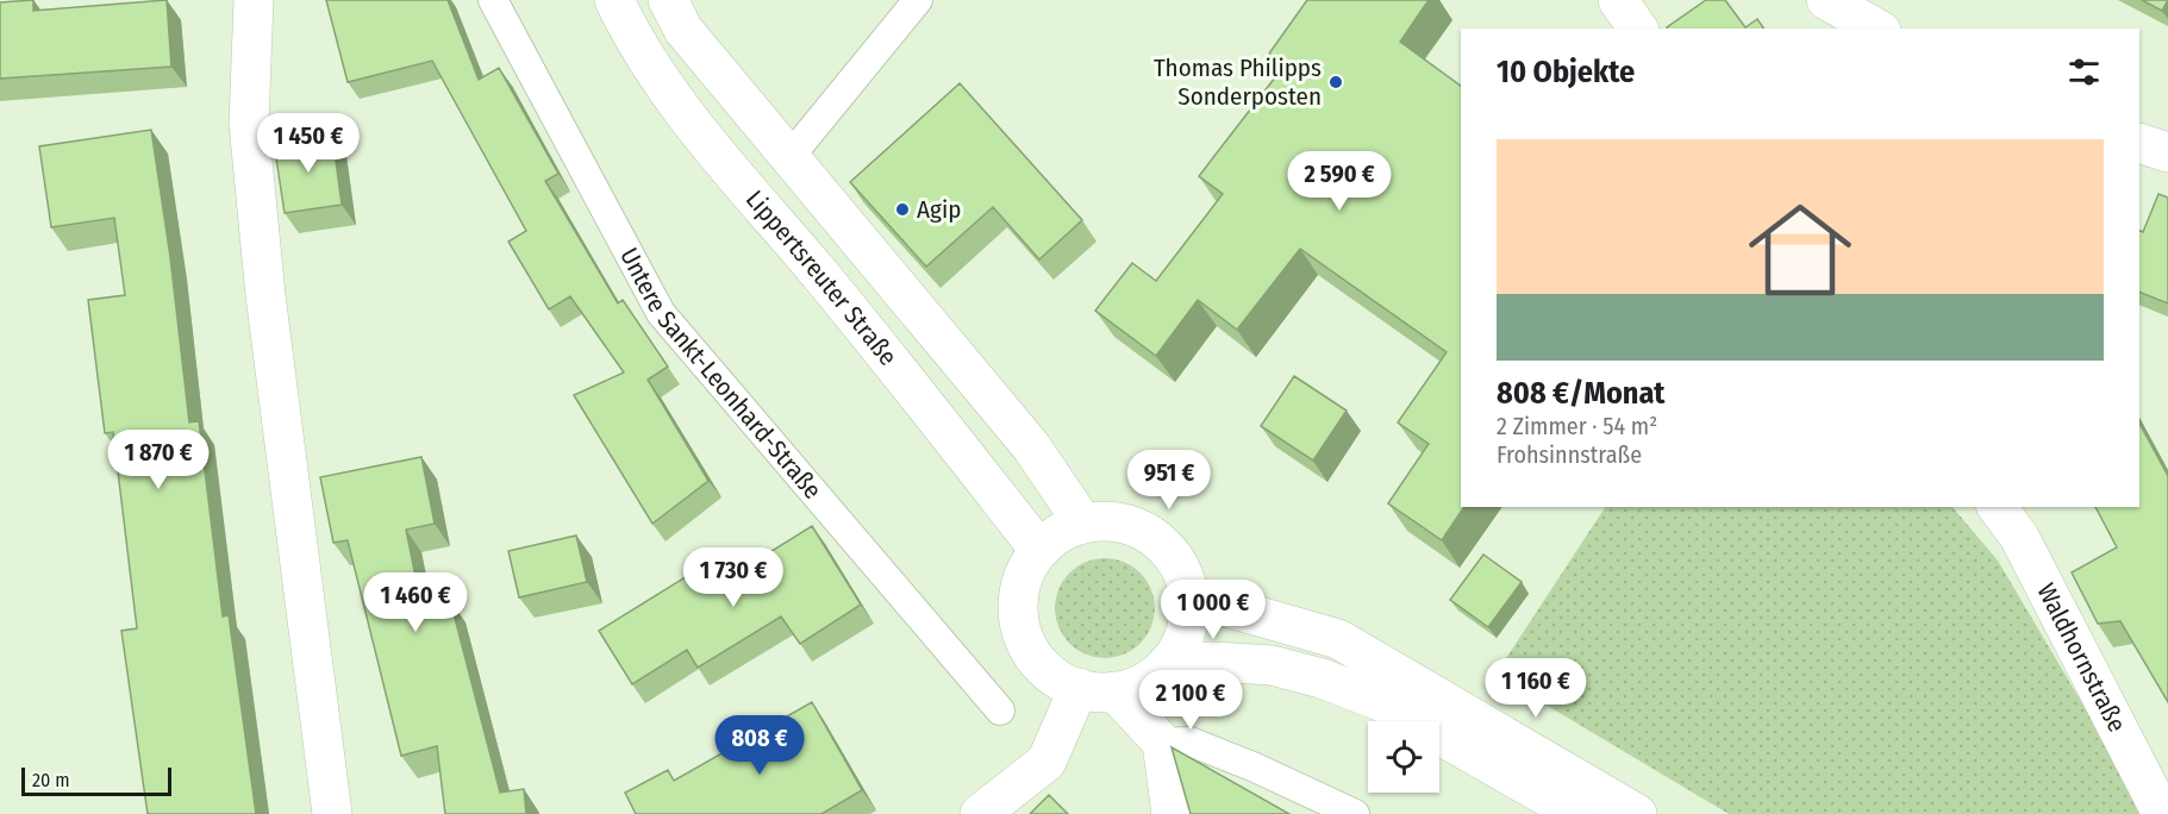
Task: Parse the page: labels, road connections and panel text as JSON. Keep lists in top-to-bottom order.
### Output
{
  "streets": {
    "street": ["Lippertsreuter Straße", "Waldhornstraße"],
    "lane": ["Untere Sankt-Leonhard-Straße"]
  },
  "places": ["Thomas Philipps Sonderposten", "Agip"],
  "scale_bar": "20 m",
  "page": {
    "heading": "10 Objekte",
    "price": [
      "1 450 €",
      "2 590 €",
      "1 870 €",
      "951 €",
      "1 730 €",
      "1 460 €",
      "1 000 €",
      "1 160 €",
      "2 100 €",
      "808 €"
    ],
    "list": [
      {
        "name": "808 €/Monat",
        "note": "2 Zimmer · 54 m² · Frohsinnstraße"
      }
    ],
    "scale": "20 m"
  }
}
